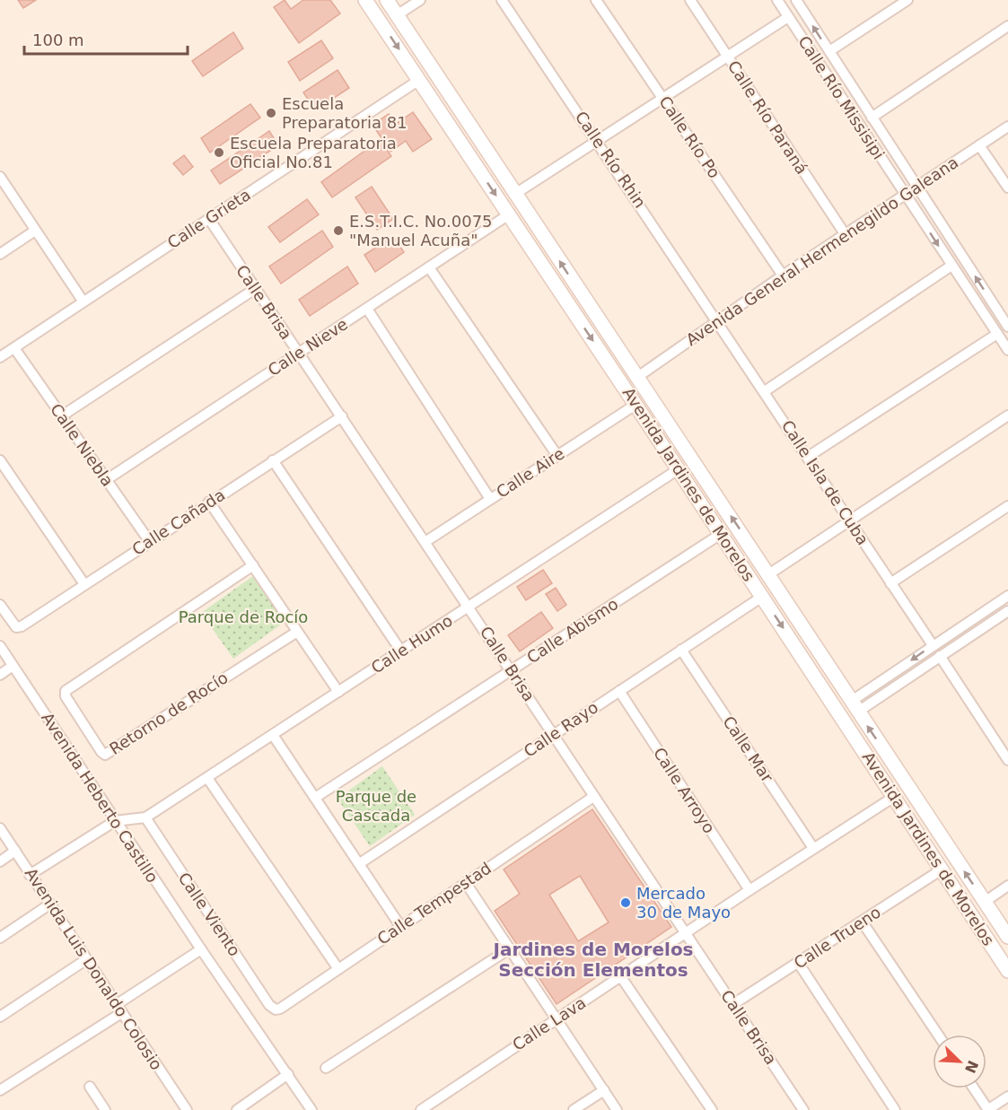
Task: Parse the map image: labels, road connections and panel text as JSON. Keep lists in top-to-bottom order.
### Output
{
  "streets": {
    "main road": ["Avenida Jardines de Morelos"],
    "street": [
      "Calle Río Missisipi",
      "Calle Río Paraná",
      "Calle Río Po",
      "Calle Río Rhin",
      "Calle Grieta",
      "Avenida General Hermenegildo Galeana",
      "Calle Brisa",
      "Calle Nieve",
      "Calle Niebla",
      "Calle Aire",
      "Calle Isla de Cuba",
      "Calle Cañada",
      "Calle Abismo",
      "Calle Humo",
      "Retorno de Rocío",
      "Calle Rayo",
      "Calle Mar",
      "Calle Arroyo",
      "Avenida Heberto Castillo",
      "Calle Tempestad",
      "Calle Viento",
      "Calle Trueno",
      "Avenida Luis Donaldo Colosio",
      "Calle Lava"
    ]
  },
  "crossings": [
    ["Calle Río Missisipi", "Avenida General Hermenegildo Galeana"],
    ["Calle Río Paraná", "Avenida General Hermenegildo Galeana"],
    ["Calle Río Po", "Avenida General Hermenegildo Galeana"],
    ["Calle Río Rhin", "Avenida General Hermenegildo Galeana"],
    ["Calle Río Rhin", "Calle Isla de Cuba"],
    ["Calle Grieta", "Calle Brisa"],
    ["Calle Grieta", "Calle Niebla"],
    ["Calle Grieta", "Avenida Jardines de Morelos"],
    ["Avenida General Hermenegildo Galeana", "Calle Isla de Cuba"],
    ["Avenida General Hermenegildo Galeana", "Avenida Jardines de Morelos"],
    ["Calle Brisa", "Calle Nieve"],
    ["Calle Brisa", "Calle Aire"],
    ["Calle Brisa", "Calle Cañada"],
    ["Calle Brisa", "Calle Abismo"],
    ["Calle Brisa", "Calle Humo"],
    ["Calle Brisa", "Calle Rayo"],
    ["Calle Brisa", "Calle Tempestad"],
    ["Calle Brisa", "Calle Trueno"],
    ["Calle Brisa", "Calle Lava"],
    ["Calle Nieve", "Calle Niebla"],
    ["Calle Nieve", "Avenida Jardines de Morelos"],
    ["Calle Niebla", "Calle Cañada"],
    ["Calle Aire", "Avenida Jardines de Morelos"],
    ["Avenida Jardines de Morelos", "Calle Abismo"],
    ["Avenida Jardines de Morelos", "Calle Humo"],
    ["Avenida Jardines de Morelos", "Calle Rayo"],
    ["Avenida Jardines de Morelos", "Calle Trueno"],
    ["Avenida Jardines de Morelos", "Calle Lava"],
    ["Calle Humo", "Calle Viento"],
    ["Calle Rayo", "Calle Mar"],
    ["Calle Rayo", "Calle Arroyo"],
    ["Calle Mar", "Calle Lava"],
    ["Calle Arroyo", "Calle Lava"],
    ["Calle Tempestad", "Calle Viento"]
  ],
  "districts": ["Jardines de Morelos Sección Elementos"],
  "parks": ["Parque de Rocío", "Parque de Cascada"],
  "places": [
    "Escuela Preparatoria 81",
    "Escuela Preparatoria Oficial No.81",
    "E.S.T.I.C. No.0075 \"Manuel Acuña\"",
    "Mercado 30 de Mayo"
  ],
  "scale_bar": "100 m",
  "north": "bottom right"
}
